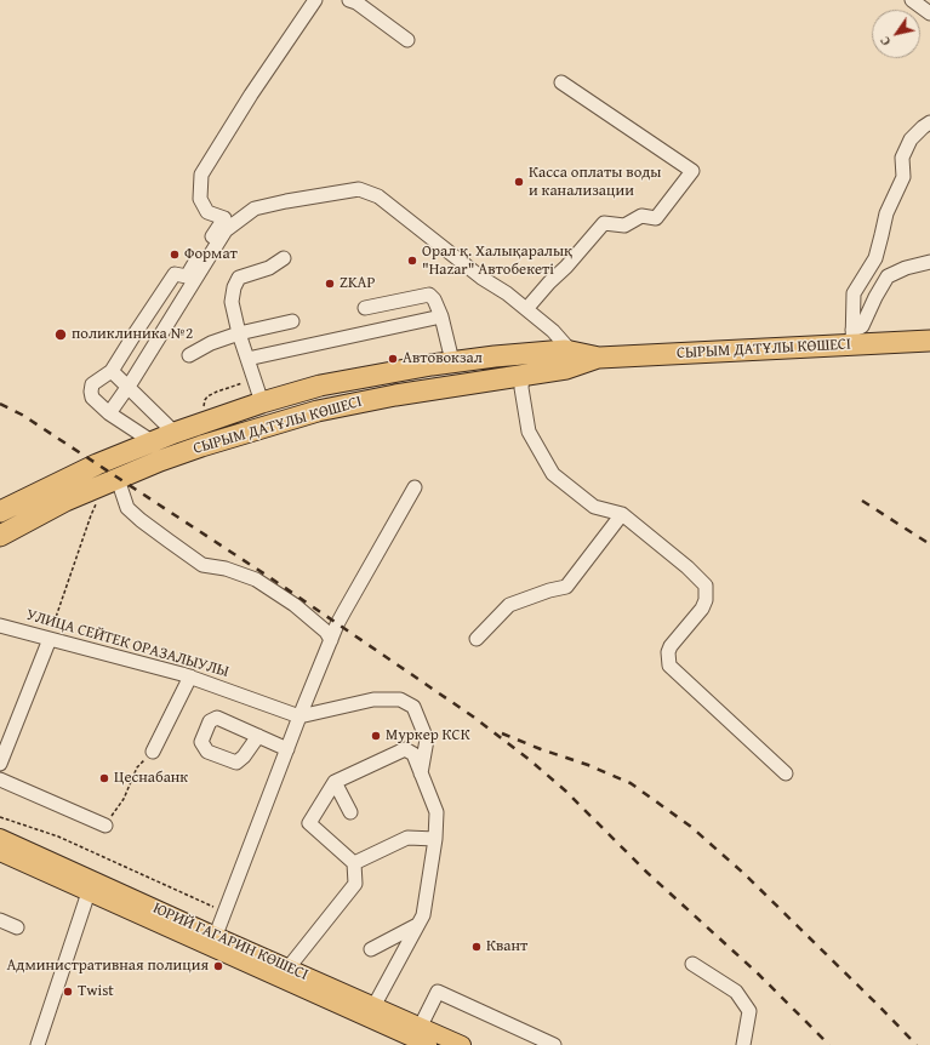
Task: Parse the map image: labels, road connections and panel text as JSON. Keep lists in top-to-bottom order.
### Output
{
  "streets": {
    "highway": ["СЫРЫМ ДАТҰЛЫ КӨШЕСІ"],
    "main road": ["ЮРИЙ ГАГАРИН КӨШЕСІ"],
    "street": ["УЛИЦА СЕЙТЕК ОРАЗАЛЫУЛЫ"]
  },
  "places": [
    "Касса оплаты воды и канализации",
    "Формат",
    "Орал қ. Халықаралық \"Hazar\" Автобекеті",
    "ZKAP",
    "поликлиника №2",
    "Автовокзал",
    "Муркер КСК",
    "Цеснабанк",
    "Квант",
    "Административная полиция",
    "Twist"
  ],
  "north": "bottom left"
}
